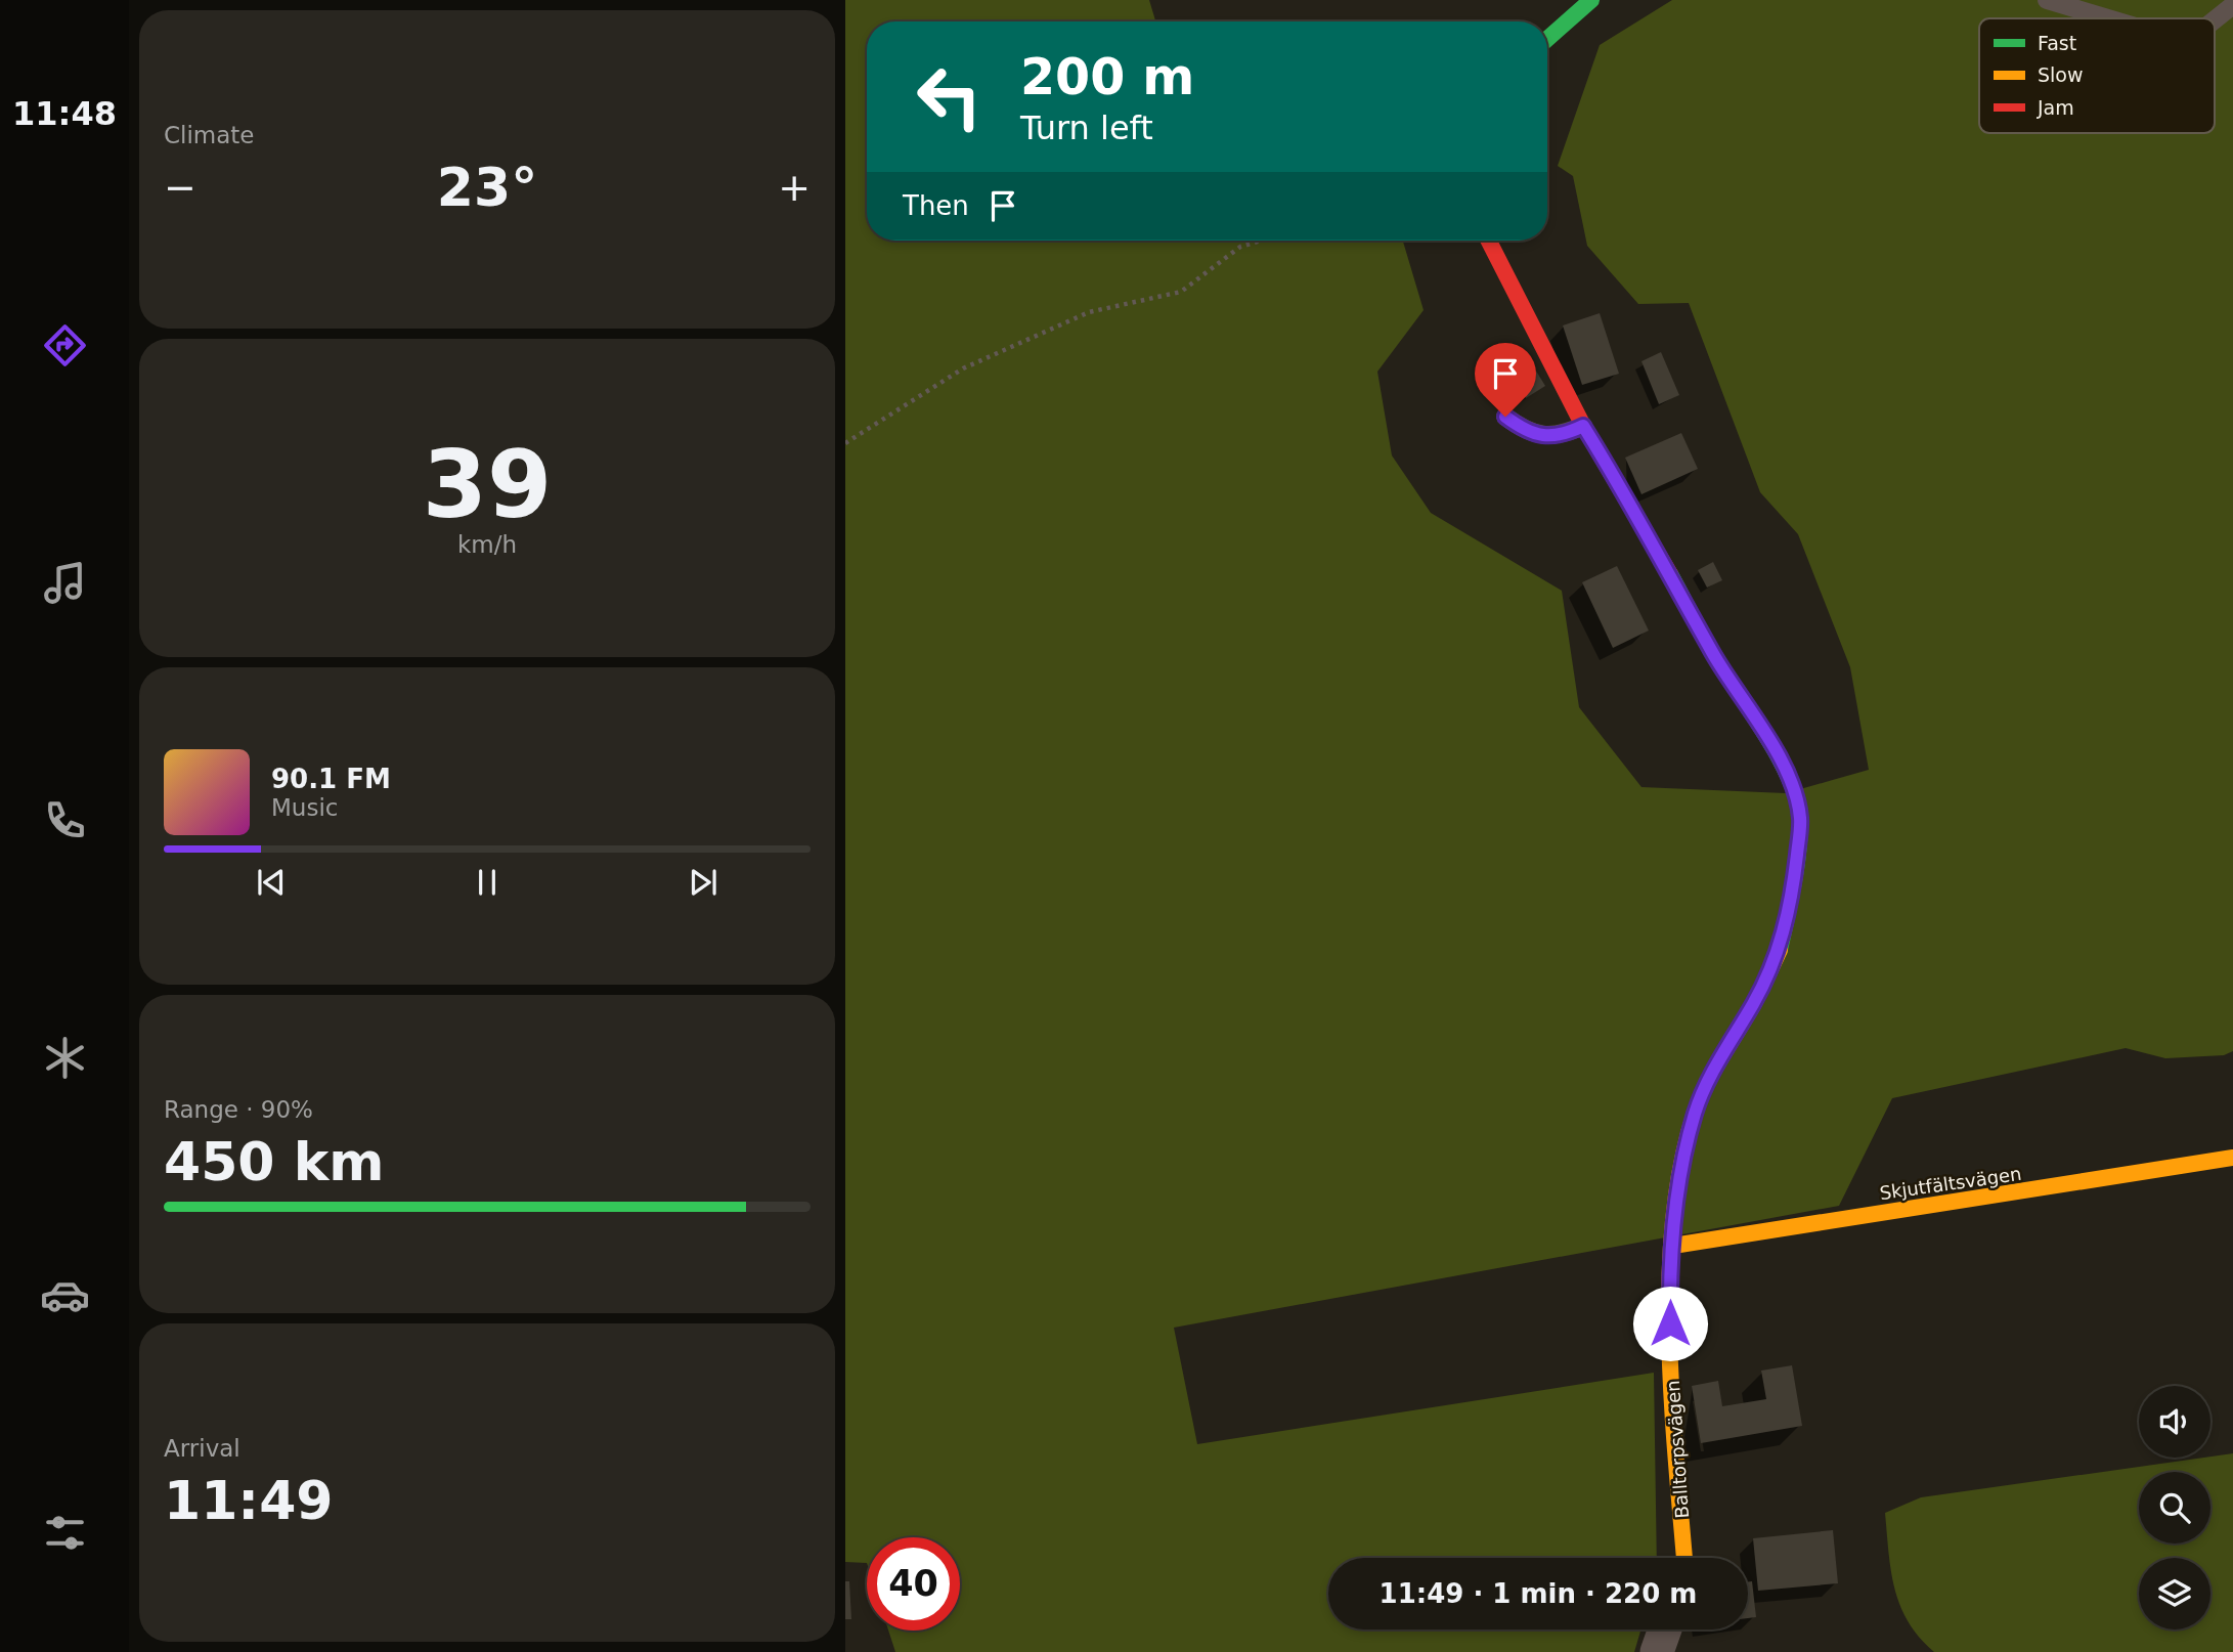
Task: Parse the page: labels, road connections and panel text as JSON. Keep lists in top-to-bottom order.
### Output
{
  "streets": {
    "street": ["Skjutfältsvägen", "Balltorpsvägen"]
  },
  "crossings": [
    ["Skjutfältsvägen", "Balltorpsvägen"]
  ],
  "legend": ["Fast", "Slow", "Jam"],
  "page": {
    "tabs": "11:48",
    "tile": [
      "Climate",
      ["39", "km/h"],
      ["Range · 90%", "450 km"],
      ["Arrival", "11:49"]
    ],
    "turn": ["200 m", "Turn left"],
    "heat": ["−", "23°", "+"],
    "then": "Then",
    "song": ["90.1 FM", "Music"],
    "limit": "40",
    "trip": "11:49 · 1 min · 220 m"
  }
}
